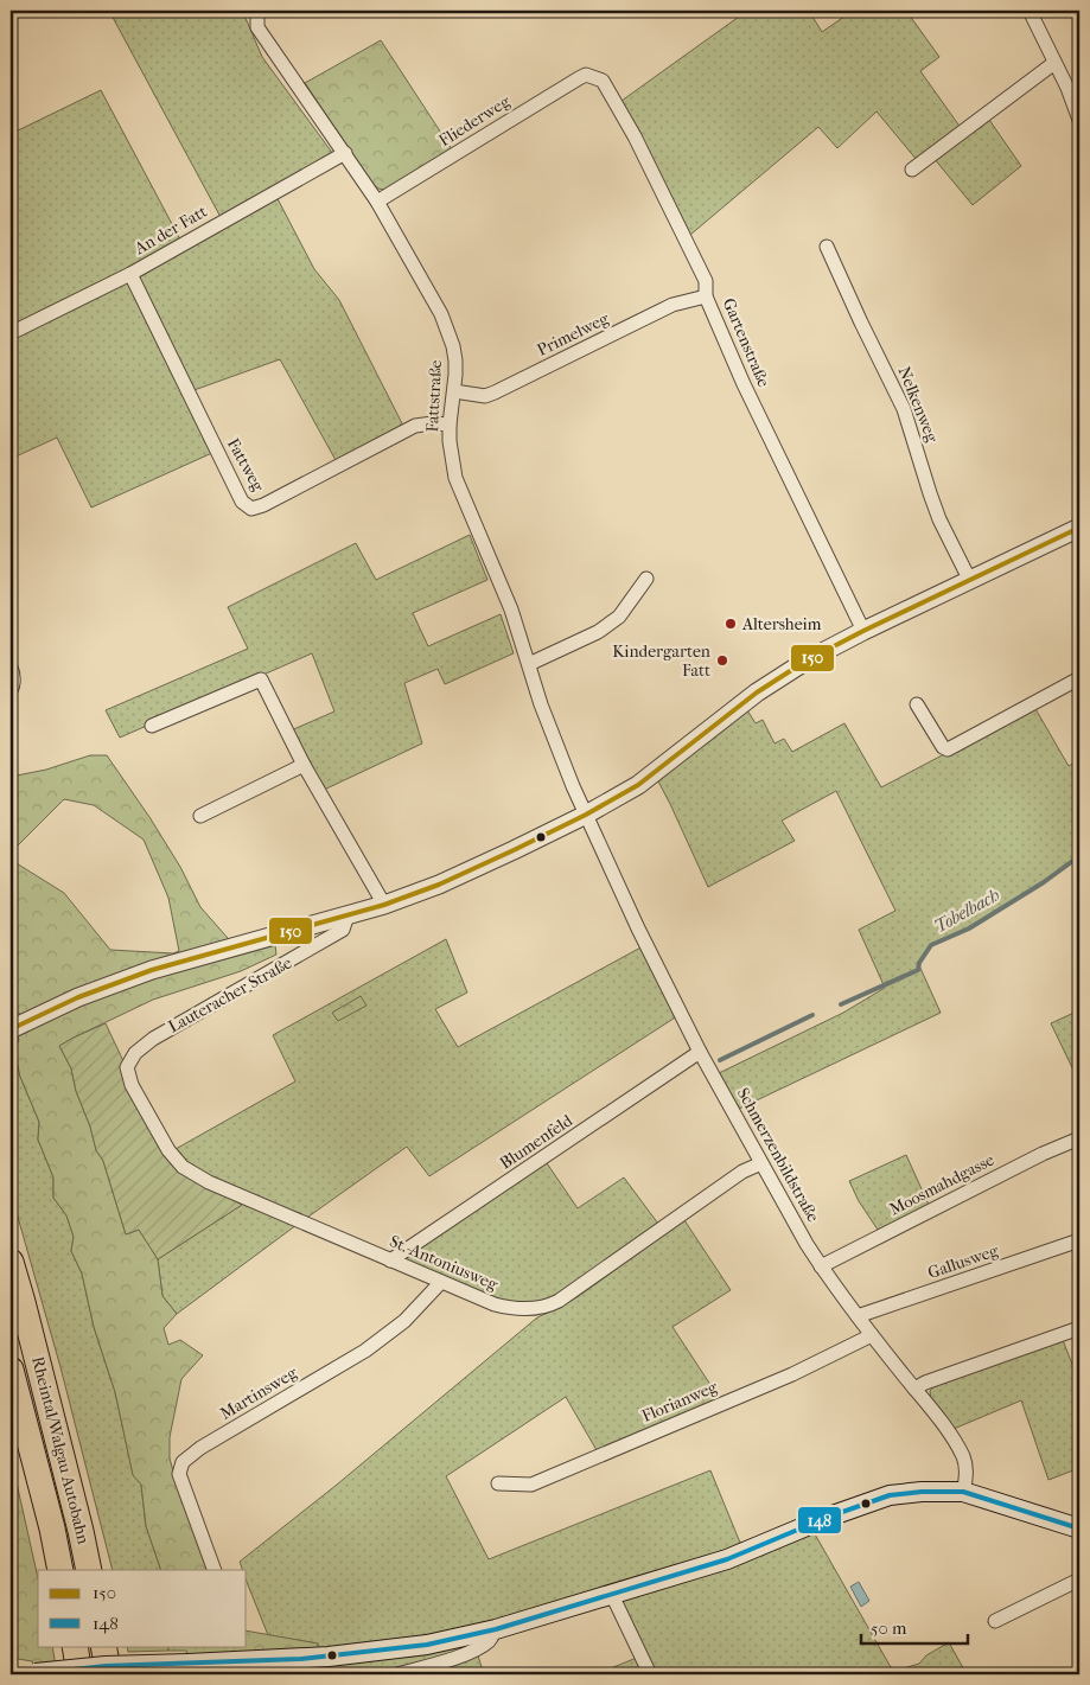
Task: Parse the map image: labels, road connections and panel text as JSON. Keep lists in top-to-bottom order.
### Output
{
  "streets": {
    "highway": ["Rheintal/Walgau Autobahn"],
    "street": [
      "Fliederweg",
      "An der Fatt",
      "Primelweg",
      "Gartenstraße",
      "Fattstraße",
      "Nelkenweg",
      "Fattweg",
      "Lauteracher Straße",
      "Blumenfeld",
      "Schmerzenbildstraße",
      "Moosmahdgasse",
      "Gallusweg",
      "St.-Antoniusweg",
      "Martinsweg",
      "Florianweg"
    ]
  },
  "crossings": [
    ["Fliederweg", "Gartenstraße"],
    ["Fliederweg", "Fattstraße"],
    ["An der Fatt", "Fattstraße"],
    ["An der Fatt", "Fattweg"],
    ["Primelweg", "Gartenstraße"],
    ["Primelweg", "Fattstraße"],
    ["Gartenstraße", "Lauteracher Straße"],
    ["Fattstraße", "Fattweg"],
    ["Fattstraße", "Lauteracher Straße"],
    ["Fattstraße", "Schmerzenbildstraße"],
    ["Nelkenweg", "Lauteracher Straße"],
    ["Lauteracher Straße", "Schmerzenbildstraße"],
    ["Lauteracher Straße", "St.-Antoniusweg"],
    ["Blumenfeld", "Schmerzenbildstraße"],
    ["Blumenfeld", "St.-Antoniusweg"],
    ["Schmerzenbildstraße", "Moosmahdgasse"],
    ["Schmerzenbildstraße", "Gallusweg"],
    ["Schmerzenbildstraße", "St.-Antoniusweg"],
    ["Schmerzenbildstraße", "Florianweg"],
    ["St.-Antoniusweg", "Martinsweg"]
  ],
  "water": ["Tobelbach"],
  "places": ["Altersheim", "Kindergarten Fatt"],
  "lines": ["transit line 150", "transit line 148"],
  "legend": ["150", "148"],
  "scale_bar": "50 m"
}
